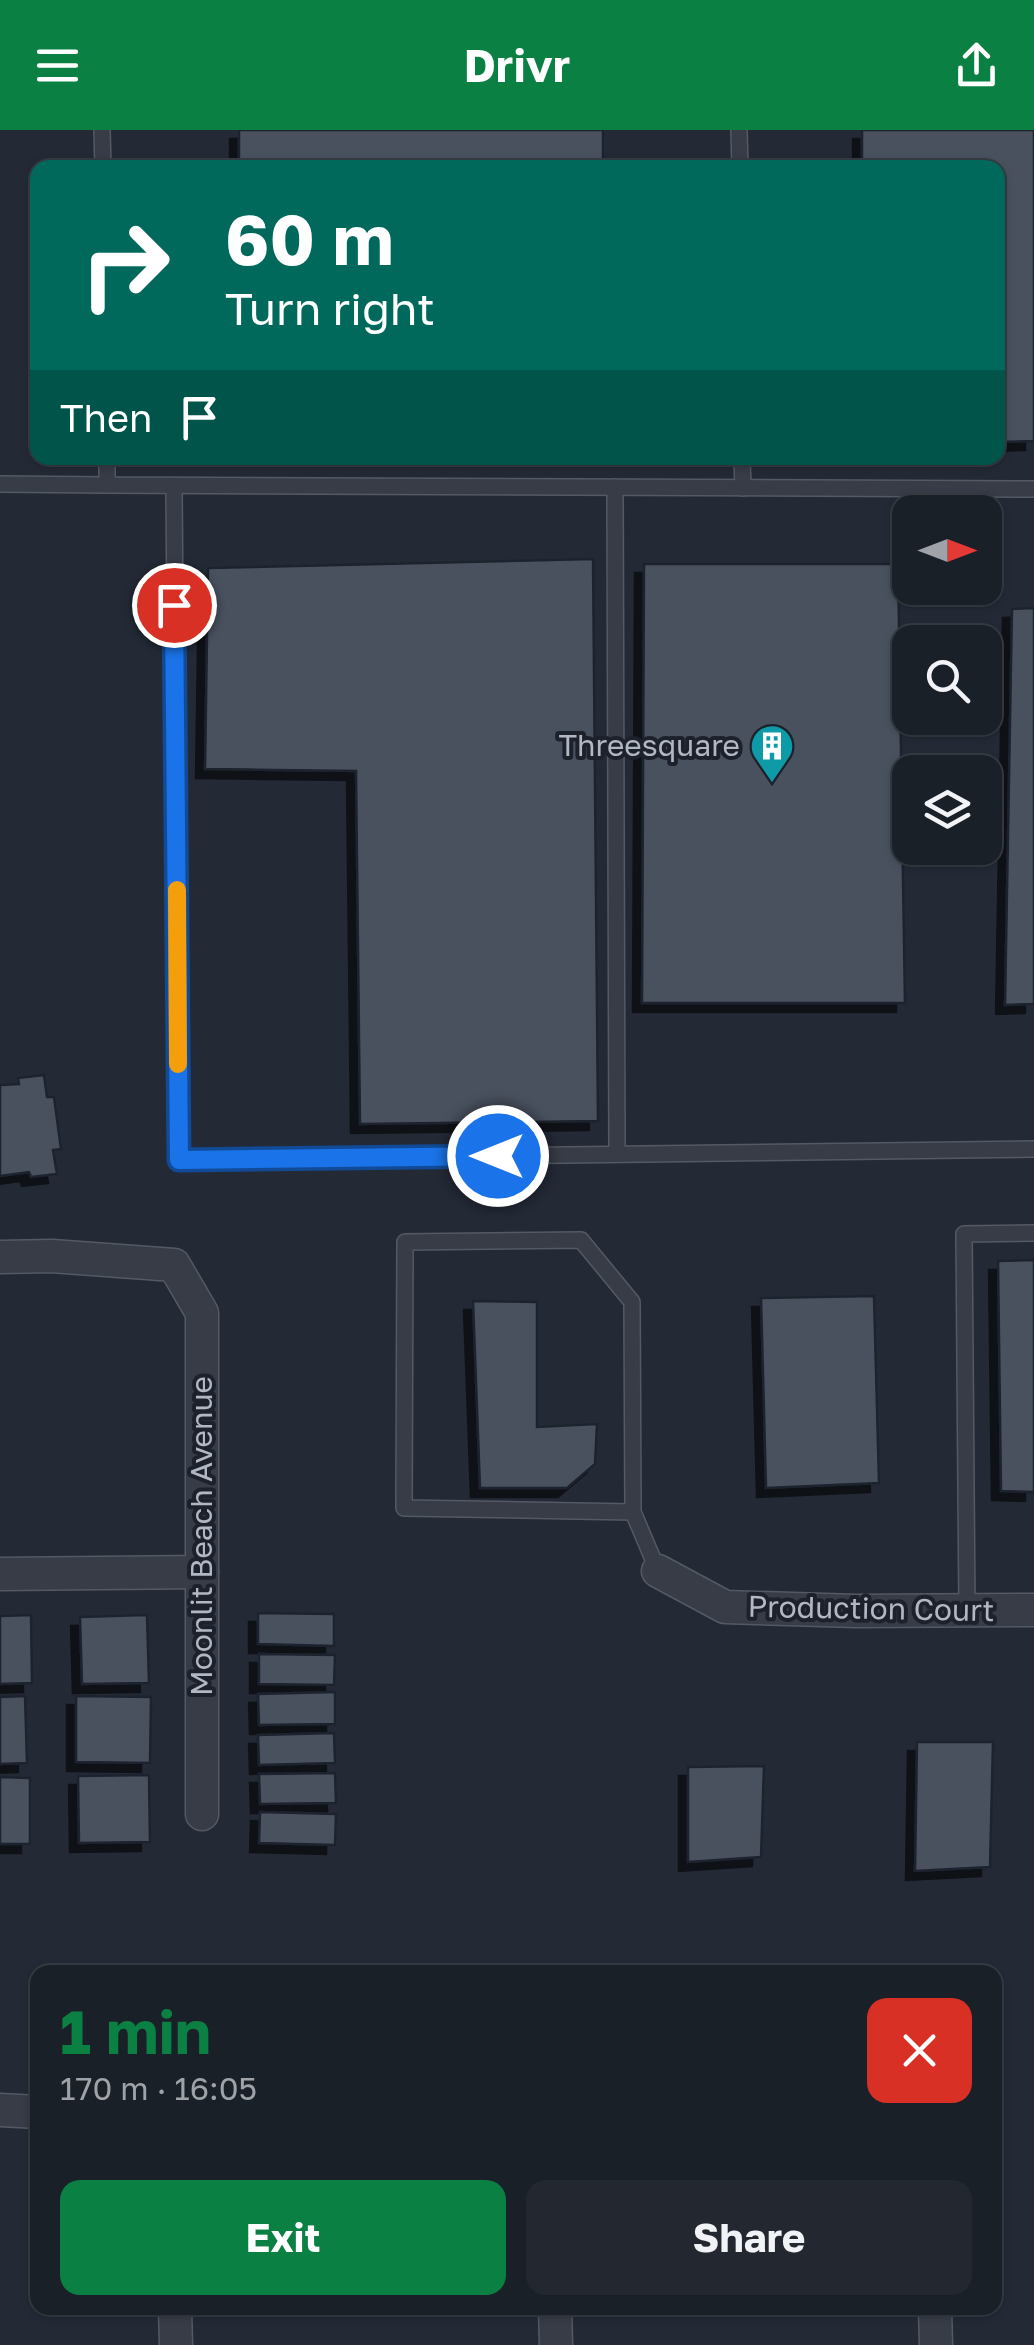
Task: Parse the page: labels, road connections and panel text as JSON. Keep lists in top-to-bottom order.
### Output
{
  "streets": {
    "street": ["Moonlit Beach Avenue", "Production Court"]
  },
  "places": {
    "building": ["Threesquare"]
  },
  "north": "right",
  "page": {
    "header": "Drivr",
    "turn": ["60 m", "Turn right"],
    "then": "Then",
    "heading": ["1 min", "170 m · 16:05"],
    "buttons": ["Exit", "Share"]
  }
}
